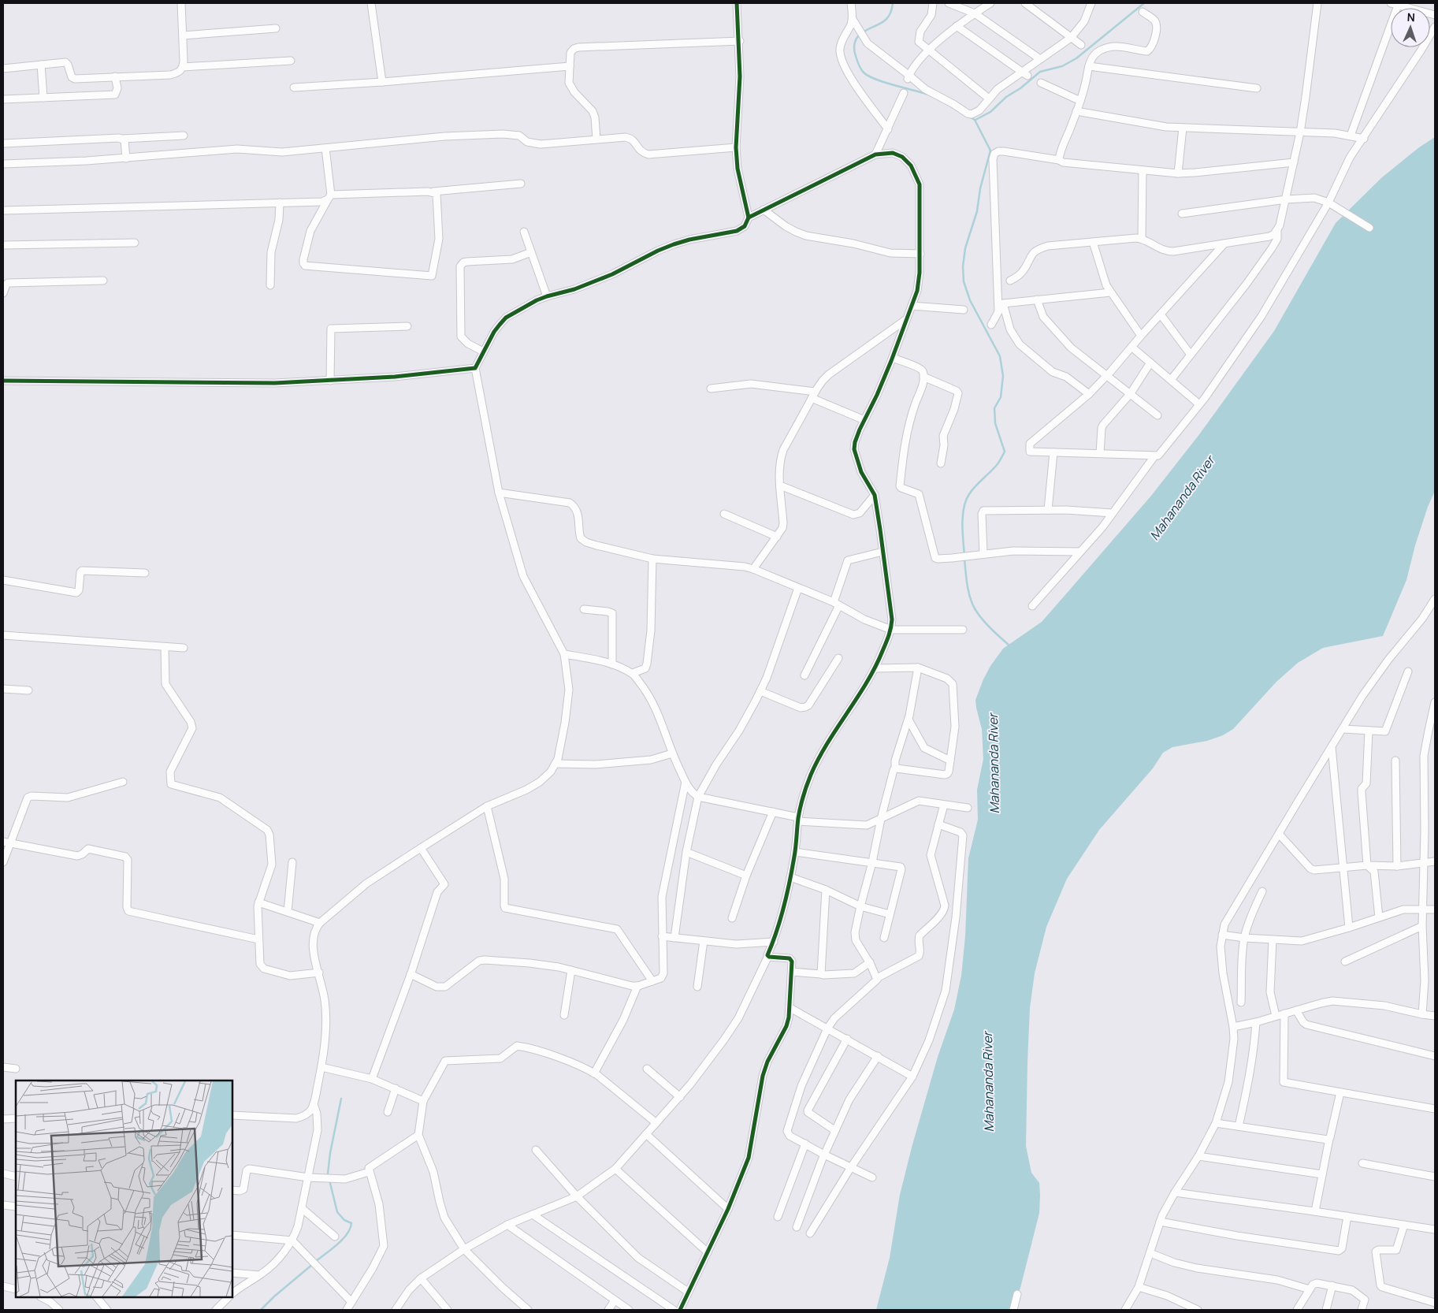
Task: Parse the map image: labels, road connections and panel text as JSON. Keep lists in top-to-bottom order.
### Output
{
  "water": ["Mahananda River"],
  "north": "top"
}
